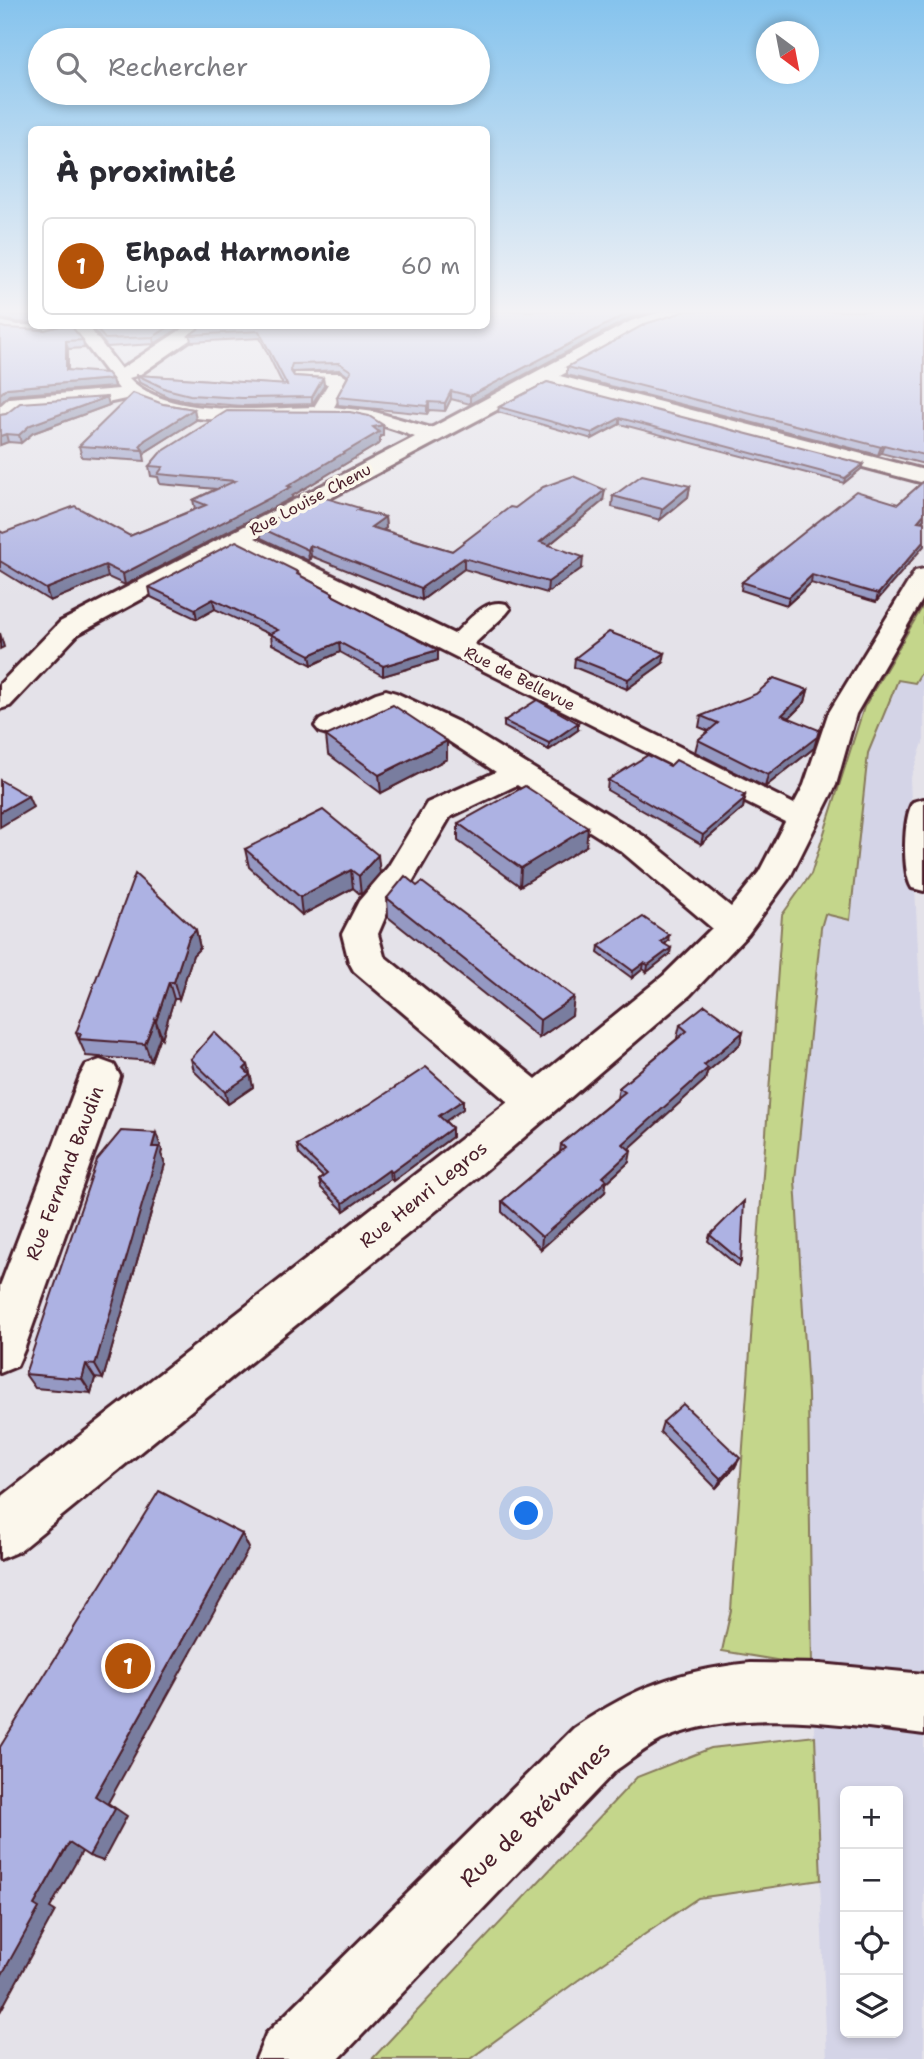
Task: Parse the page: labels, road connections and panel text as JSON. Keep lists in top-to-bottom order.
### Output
{
  "streets": {
    "street": [
      "Rue Louise Chenu",
      "Rue de Bellevue",
      "Rue Fernand Baudin",
      "Rue Henri Legros",
      "Rue de Brévannes"
    ]
  },
  "crossings": [
    ["Rue Louise Chenu", "Rue de Bellevue"],
    ["Rue de Bellevue", "Rue Henri Legros"]
  ],
  "north": "bottom right",
  "page": {
    "search": "Rechercher",
    "heading": "À proximité",
    "list": [
      {
        "mark": "1",
        "name": "Ehpad Harmonie",
        "note": "Lieu",
        "value": "60 m"
      }
    ],
    "pins": "1",
    "map_buttons": ["+", "−"]
  }
}
